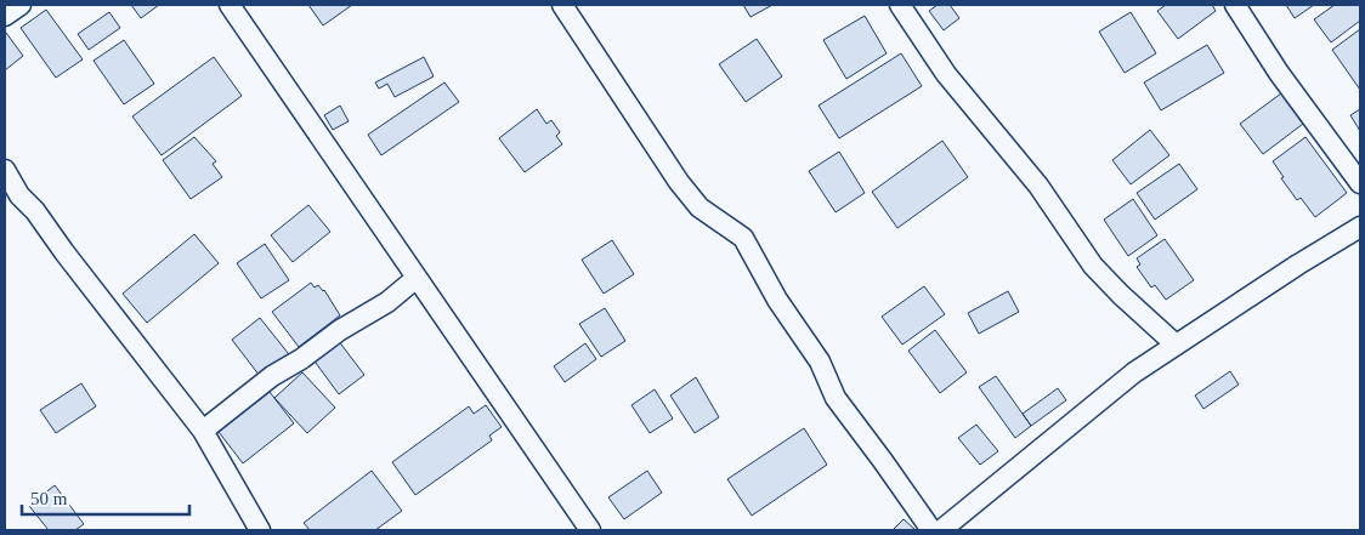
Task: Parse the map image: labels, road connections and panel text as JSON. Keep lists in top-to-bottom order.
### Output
{
  "scale_bar": "50 m"
}
